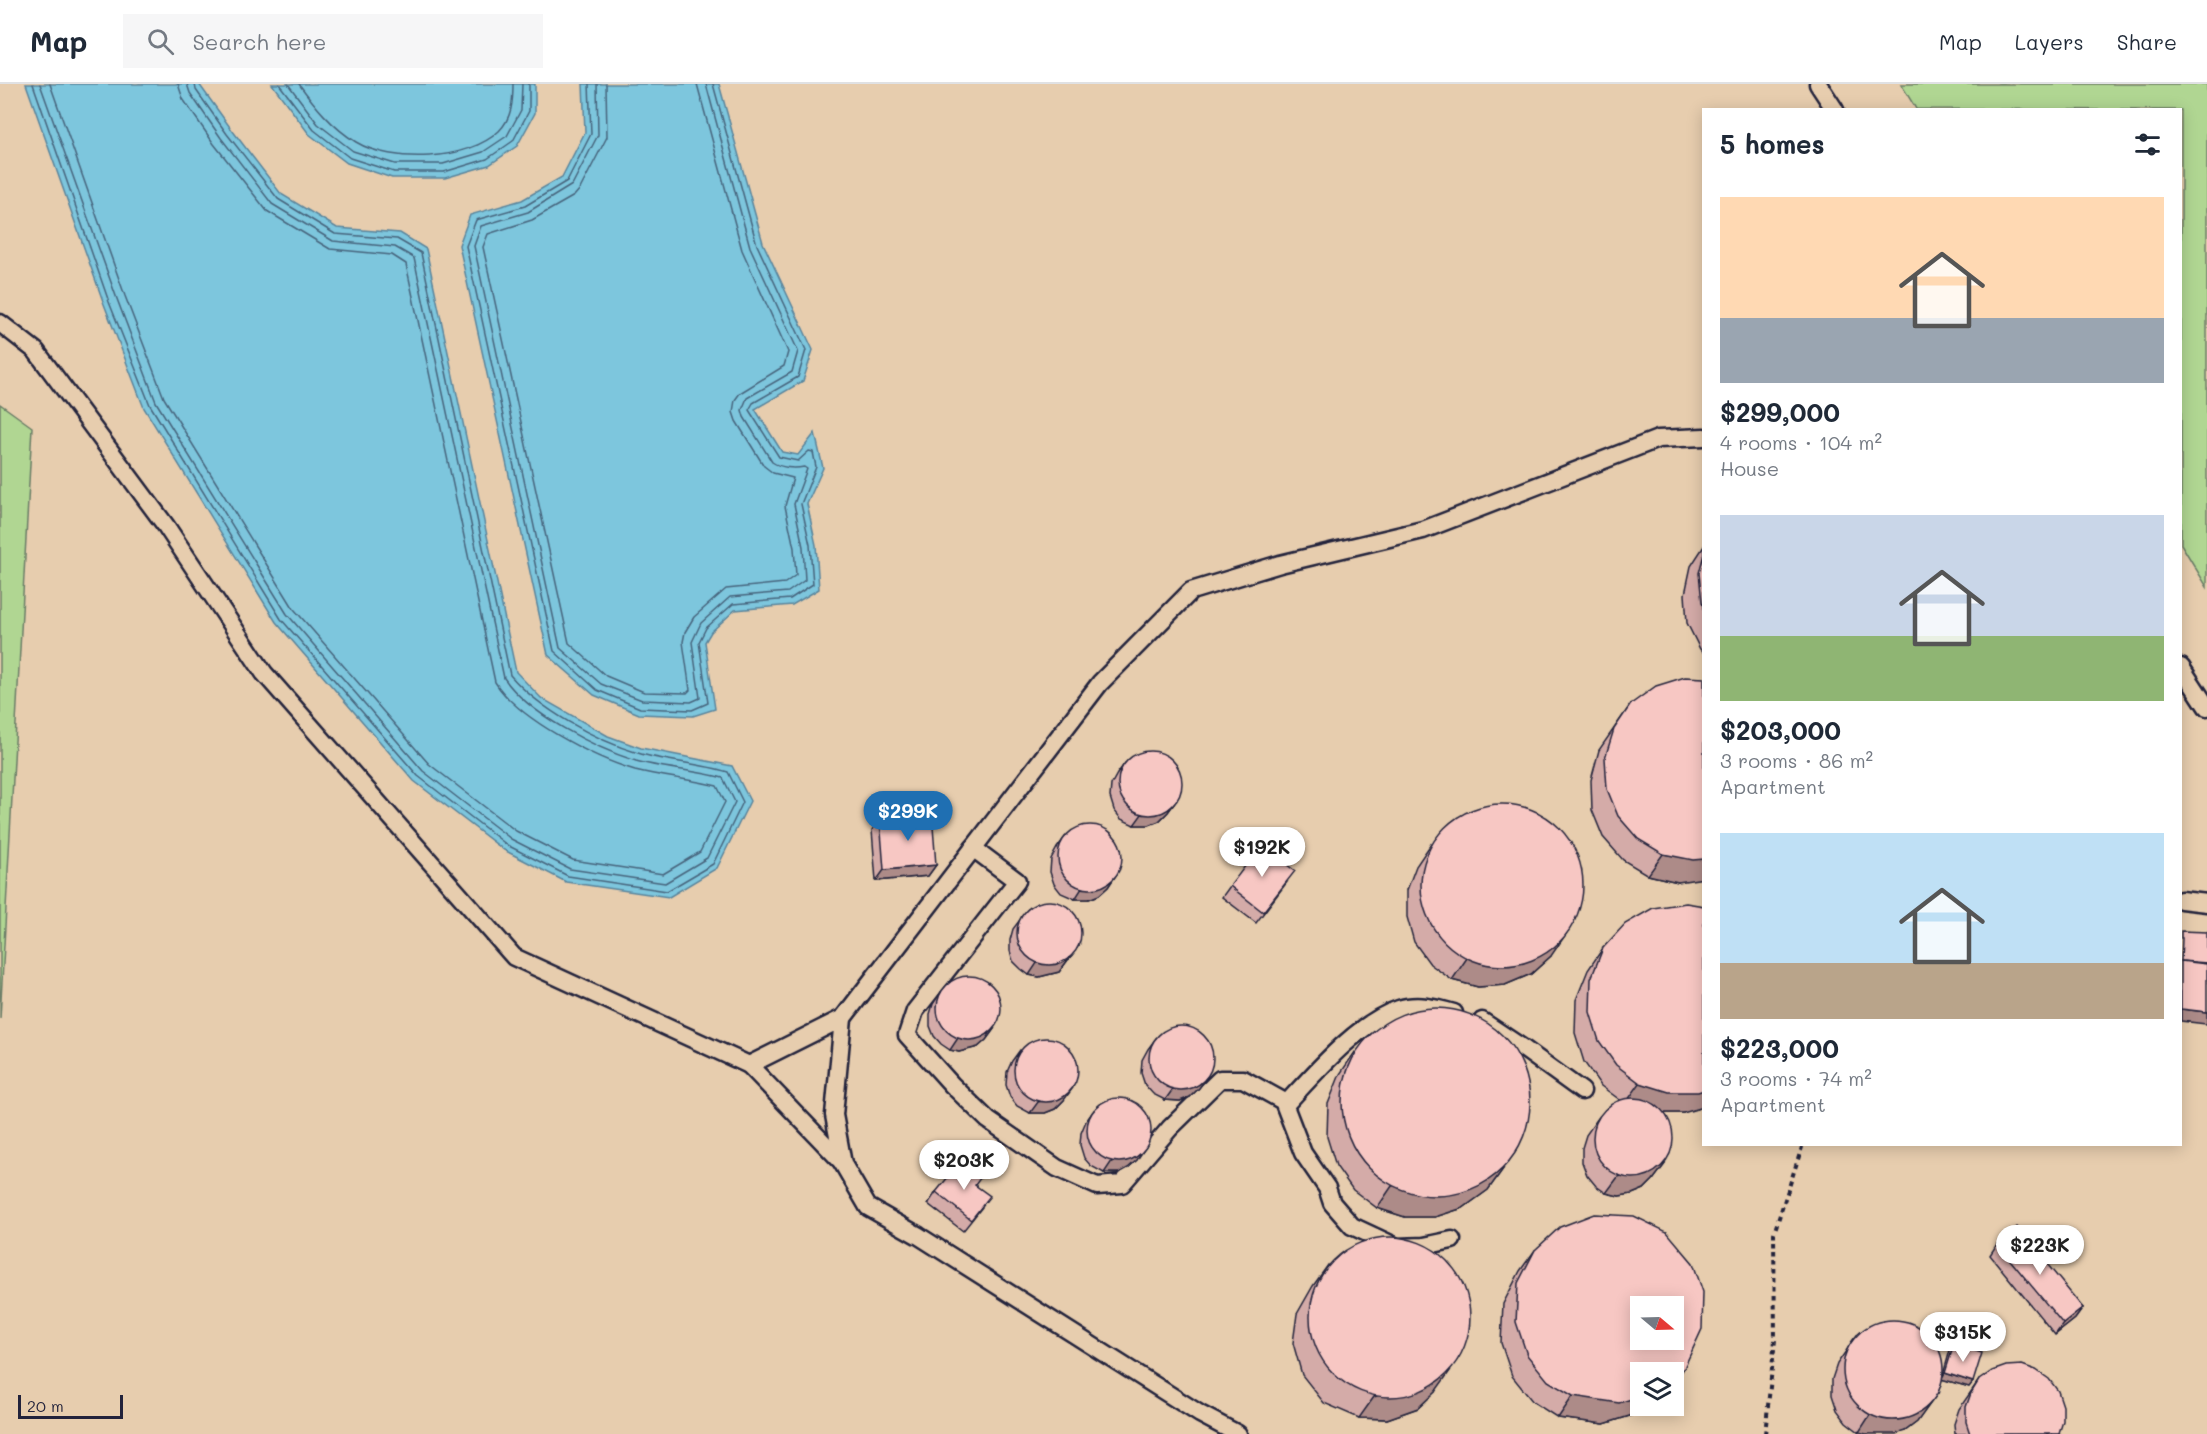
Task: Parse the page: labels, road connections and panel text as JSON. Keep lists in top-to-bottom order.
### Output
{
  "scale_bar": "20 m",
  "north": "right",
  "page": {
    "header": "Map",
    "search": "Search here",
    "nav": ["Map", "Layers", "Share"],
    "heading": "5 homes",
    "list": [
      {
        "name": "$299,000",
        "note": "4 rooms · 104 m² · House"
      },
      {
        "name": "$203,000",
        "note": "3 rooms · 86 m² · Apartment"
      },
      {
        "name": "$223,000",
        "note": "3 rooms · 74 m² · Apartment"
      }
    ],
    "price": [
      "$299K",
      "$192K",
      "$203K",
      "$223K",
      "$315K"
    ],
    "scale": "20 m"
  }
}
